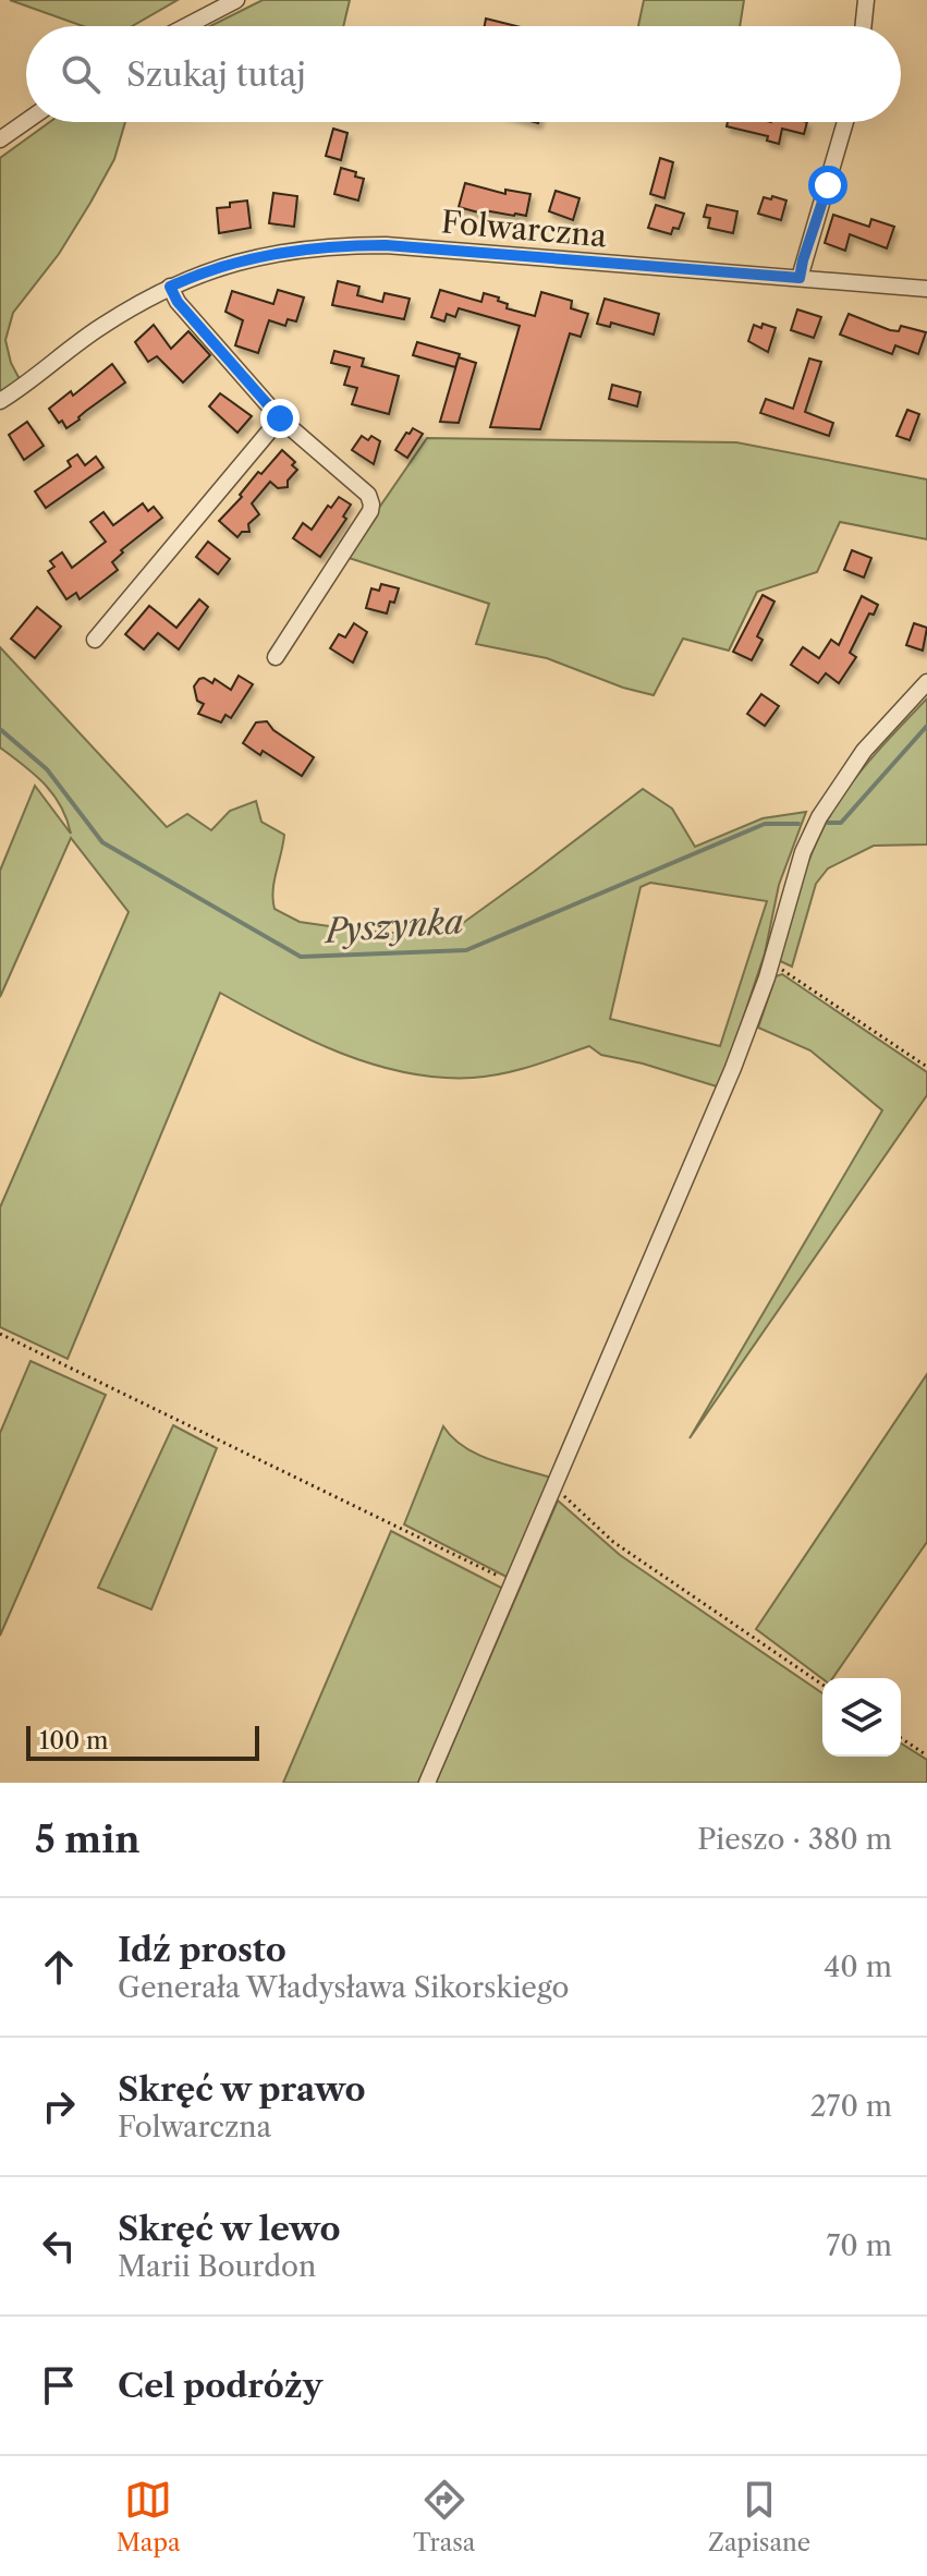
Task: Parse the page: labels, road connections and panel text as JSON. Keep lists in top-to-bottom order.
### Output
{
  "streets": {
    "street": ["Folwarczna"]
  },
  "water": ["Pyszynka"],
  "scale_bar": "100 m",
  "page": {
    "search": "Szukaj tutaj",
    "scale": "100 m",
    "heading": ["5 min", "Pieszo · 380 m"],
    "list": [
      ["Idź prosto", "Generała Władysława Sikorskiego", "40 m"],
      ["Skręć w prawo", "Folwarczna", "270 m"],
      ["Skręć w lewo", "Marii Bourdon", "70 m"],
      "Cel podróży"
    ],
    "nav": ["Mapa", "Trasa", "Zapisane"]
  }
}
